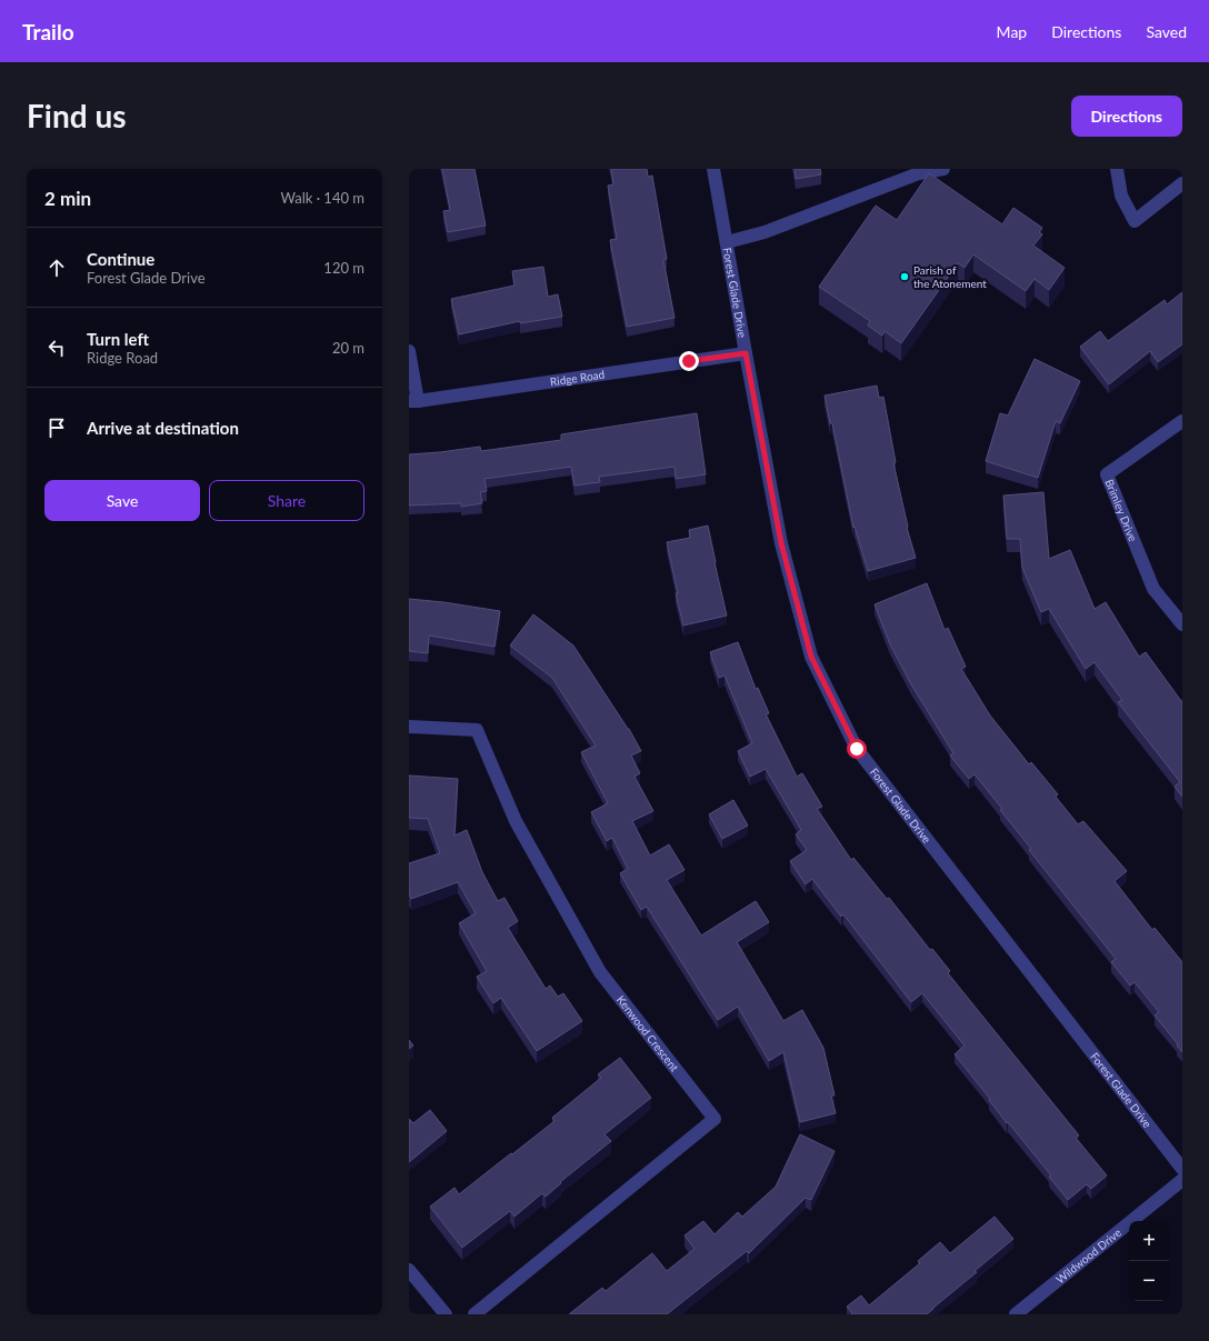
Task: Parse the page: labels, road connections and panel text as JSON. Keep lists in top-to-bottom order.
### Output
{
  "streets": {
    "street": [
      "Forest Glade Drive",
      "Ridge Road",
      "Brimley Drive",
      "Kenwood Crescent",
      "Wildwood Drive"
    ]
  },
  "crossings": [
    ["Forest Glade Drive", "Ridge Road"]
  ],
  "places": ["Parish of the Atonement"],
  "page": {
    "header": "Trailo",
    "nav": ["Map", "Directions", "Saved"],
    "buttons": [
      "Directions",
      ["Save", "Share"]
    ],
    "title": "Find us",
    "heading": ["2 min", "Walk · 140 m"],
    "list": [
      ["Continue", "Forest Glade Drive", "120 m"],
      ["Turn left", "Ridge Road", "20 m"],
      "Arrive at destination"
    ],
    "map_buttons": ["+", "−"]
  }
}
